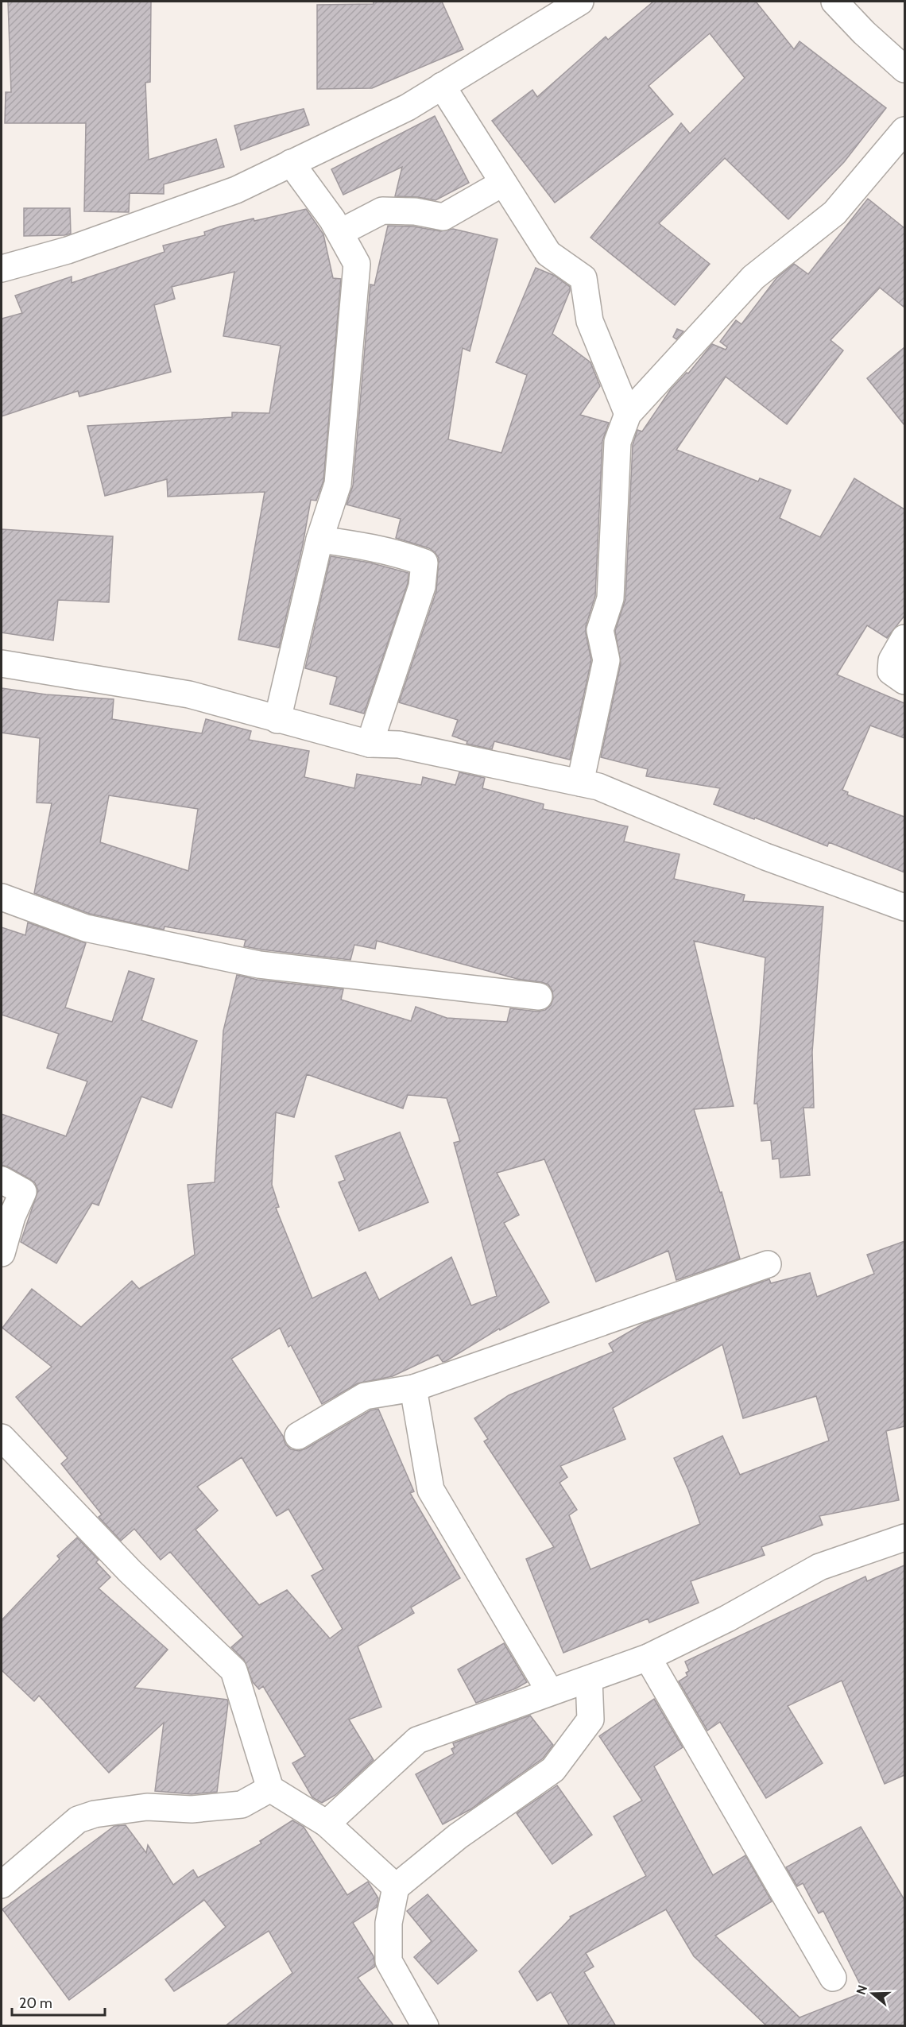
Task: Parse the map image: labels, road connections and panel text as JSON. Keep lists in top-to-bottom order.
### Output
{
  "scale_bar": "20 m",
  "north": "left"
}
